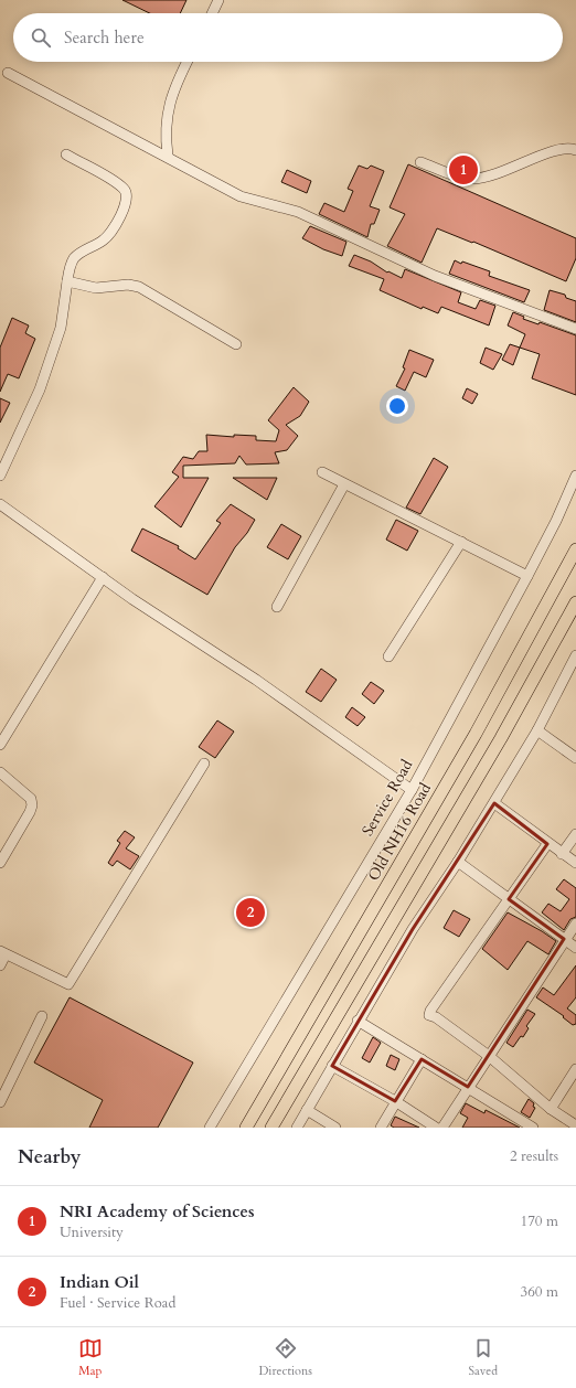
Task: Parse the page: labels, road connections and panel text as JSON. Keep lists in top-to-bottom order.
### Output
{
  "streets": {
    "main road": ["Old NH16 Road"],
    "street": ["Service Road"]
  },
  "page": {
    "search": "Search here",
    "pins": ["1", "2"],
    "heading": ["Nearby", "2 results"],
    "list": [
      {
        "mark": "1",
        "name": "NRI Academy of Sciences",
        "note": "University",
        "value": "170 m"
      },
      {
        "mark": "2",
        "name": "Indian Oil",
        "note": "Fuel · Service Road",
        "value": "360 m"
      }
    ],
    "nav": ["Map", "Directions", "Saved"]
  }
}
